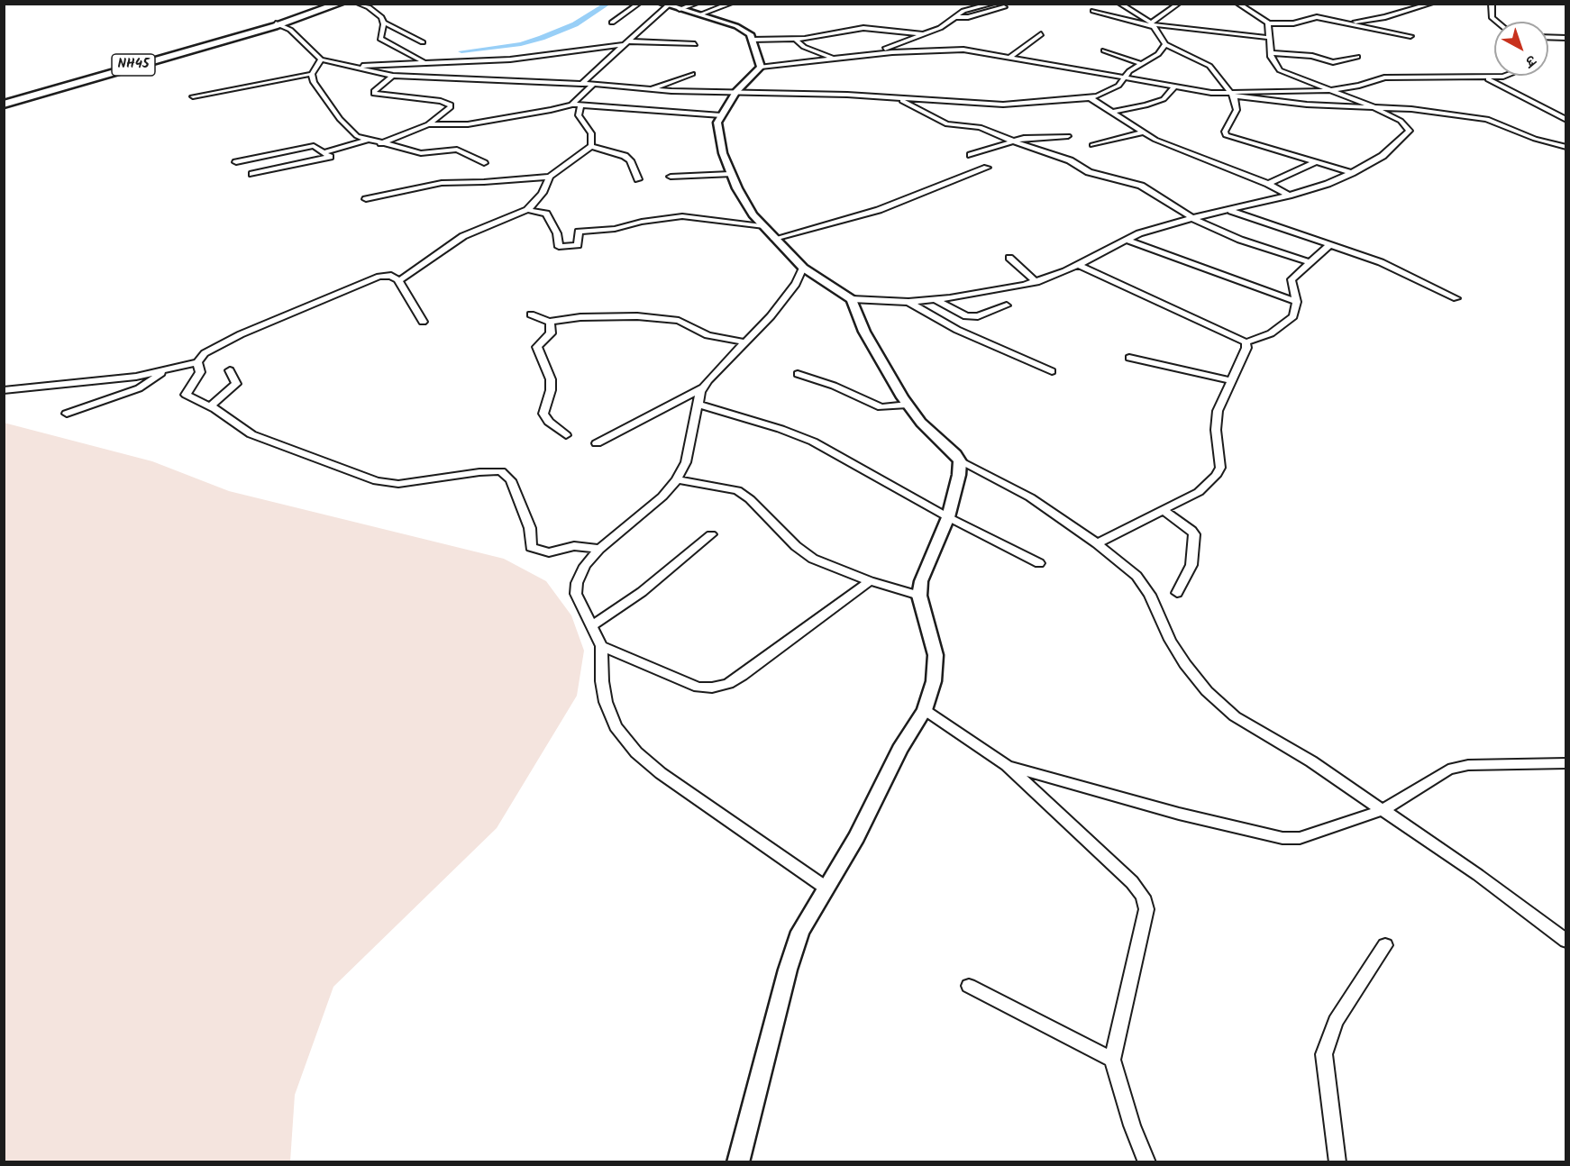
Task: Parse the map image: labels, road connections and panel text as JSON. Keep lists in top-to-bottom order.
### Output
{
  "streets": {
    "highway": ["NH45"]
  },
  "north": "bottom right"
}
